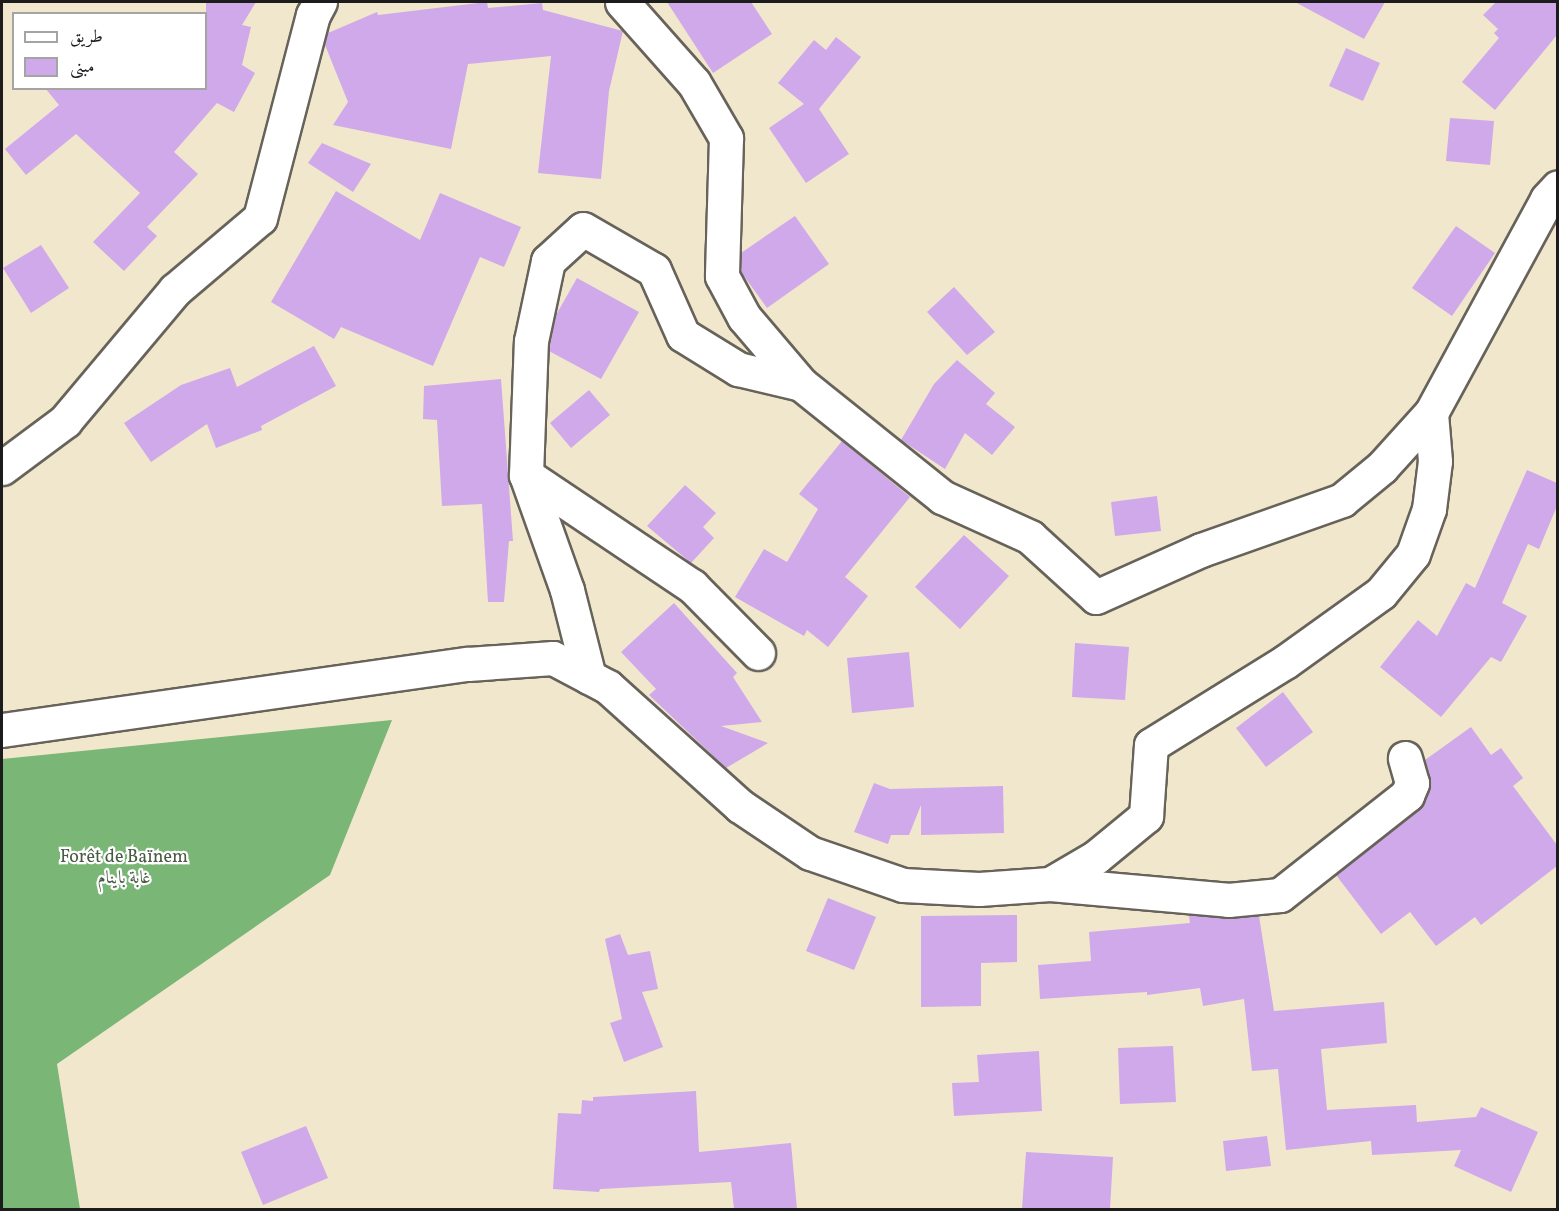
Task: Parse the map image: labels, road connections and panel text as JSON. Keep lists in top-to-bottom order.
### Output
{
  "parks": ["Forêt de Baïnem غابة باينام"],
  "legend": ["طريق", "مبنى"]
}
